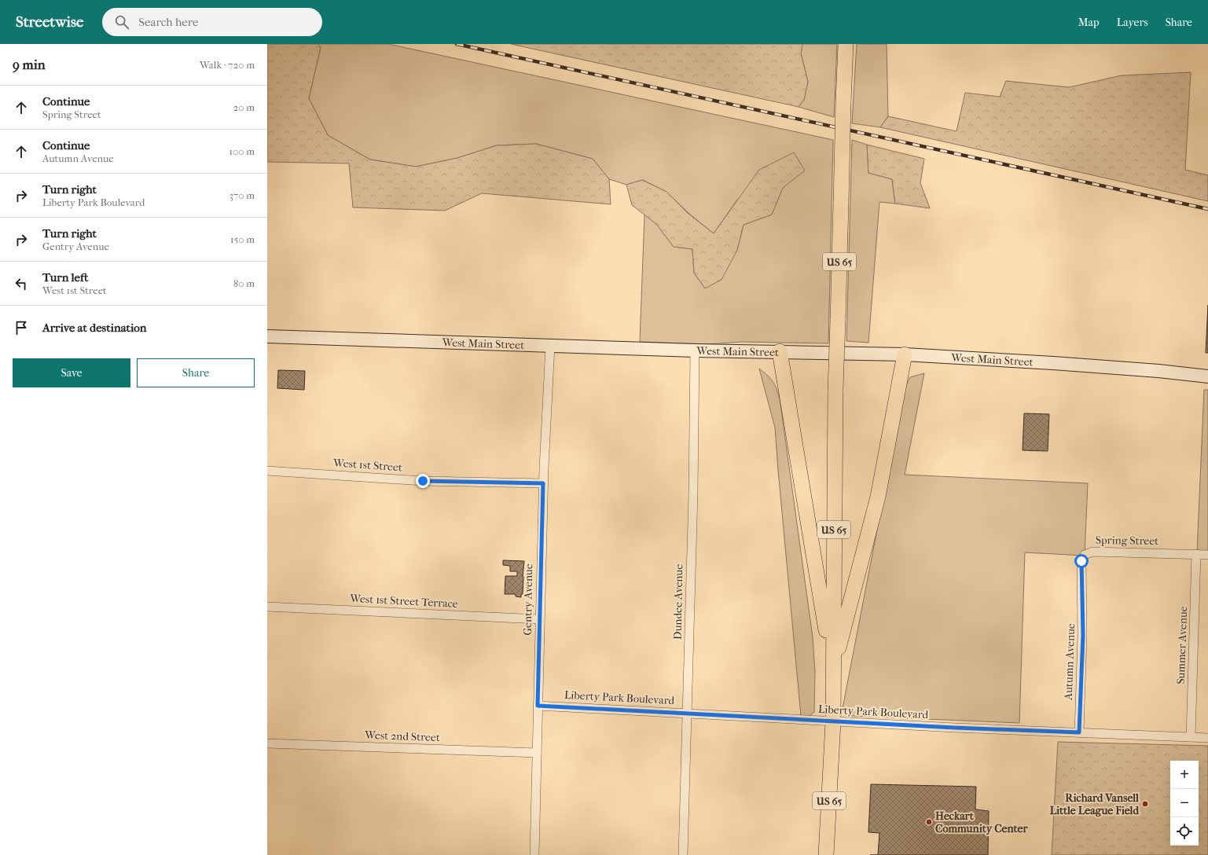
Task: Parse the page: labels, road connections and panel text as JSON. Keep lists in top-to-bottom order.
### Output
{
  "streets": {
    "highway": ["US 65"],
    "main road": ["West Main Street"],
    "street": [
      "West 1st Street",
      "Spring Street",
      "Gentry Avenue",
      "West 1st Street Terrace",
      "Dundee Avenue",
      "Summer Avenue",
      "Autumn Avenue",
      "Liberty Park Boulevard",
      "West 2nd Street"
    ]
  },
  "crossings": [
    ["US 65", "Liberty Park Boulevard"],
    ["West Main Street", "Gentry Avenue"],
    ["West Main Street", "Dundee Avenue"],
    ["West 1st Street", "Gentry Avenue"],
    ["Spring Street", "Summer Avenue"],
    ["Spring Street", "Autumn Avenue"],
    ["Gentry Avenue", "West 1st Street Terrace"],
    ["Gentry Avenue", "Liberty Park Boulevard"],
    ["Gentry Avenue", "West 2nd Street"],
    ["Dundee Avenue", "Liberty Park Boulevard"],
    ["Summer Avenue", "Liberty Park Boulevard"],
    ["Autumn Avenue", "Liberty Park Boulevard"]
  ],
  "places": ["Richard Vansell Little League Field", "Heckart Community Center"],
  "page": {
    "header": "Streetwise",
    "search": "Search here",
    "nav": ["Map", "Layers", "Share"],
    "heading": ["9 min", "Walk · 720 m"],
    "list": [
      ["Continue", "Spring Street", "20 m"],
      ["Continue", "Autumn Avenue", "100 m"],
      ["Turn right", "Liberty Park Boulevard", "370 m"],
      ["Turn right", "Gentry Avenue", "150 m"],
      ["Turn left", "West 1st Street", "80 m"],
      "Arrive at destination"
    ],
    "buttons": ["Save", "Share"],
    "map_buttons": ["+", "−"]
  }
}
